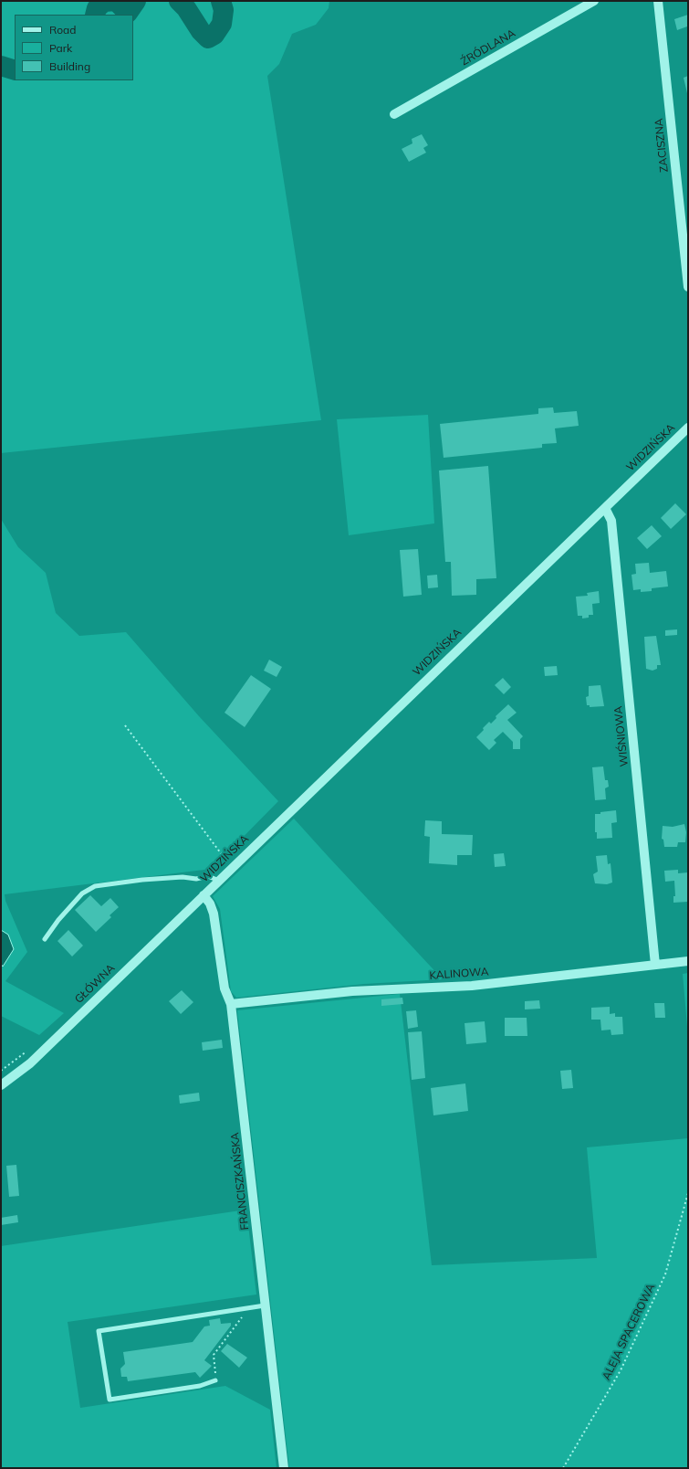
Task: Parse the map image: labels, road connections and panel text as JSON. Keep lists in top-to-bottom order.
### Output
{
  "streets": {
    "street": [
      "ŹRÓDLANA",
      "ZACISZNA",
      "WIDZIŃSKA",
      "WIŚNIOWA",
      "KALINOWA",
      "GŁÓWNA",
      "FRANCISZKAŃSKA"
    ],
    "path": ["ALEJA SPACEROWA"]
  },
  "crossings": [
    ["WIDZIŃSKA", "WIŚNIOWA"],
    ["WIDZIŃSKA", "GŁÓWNA"],
    ["WIDZIŃSKA", "FRANCISZKAŃSKA"],
    ["WIŚNIOWA", "KALINOWA"],
    ["KALINOWA", "FRANCISZKAŃSKA"],
    ["GŁÓWNA", "FRANCISZKAŃSKA"]
  ],
  "legend": ["Road", "Park", "Building"]
}
